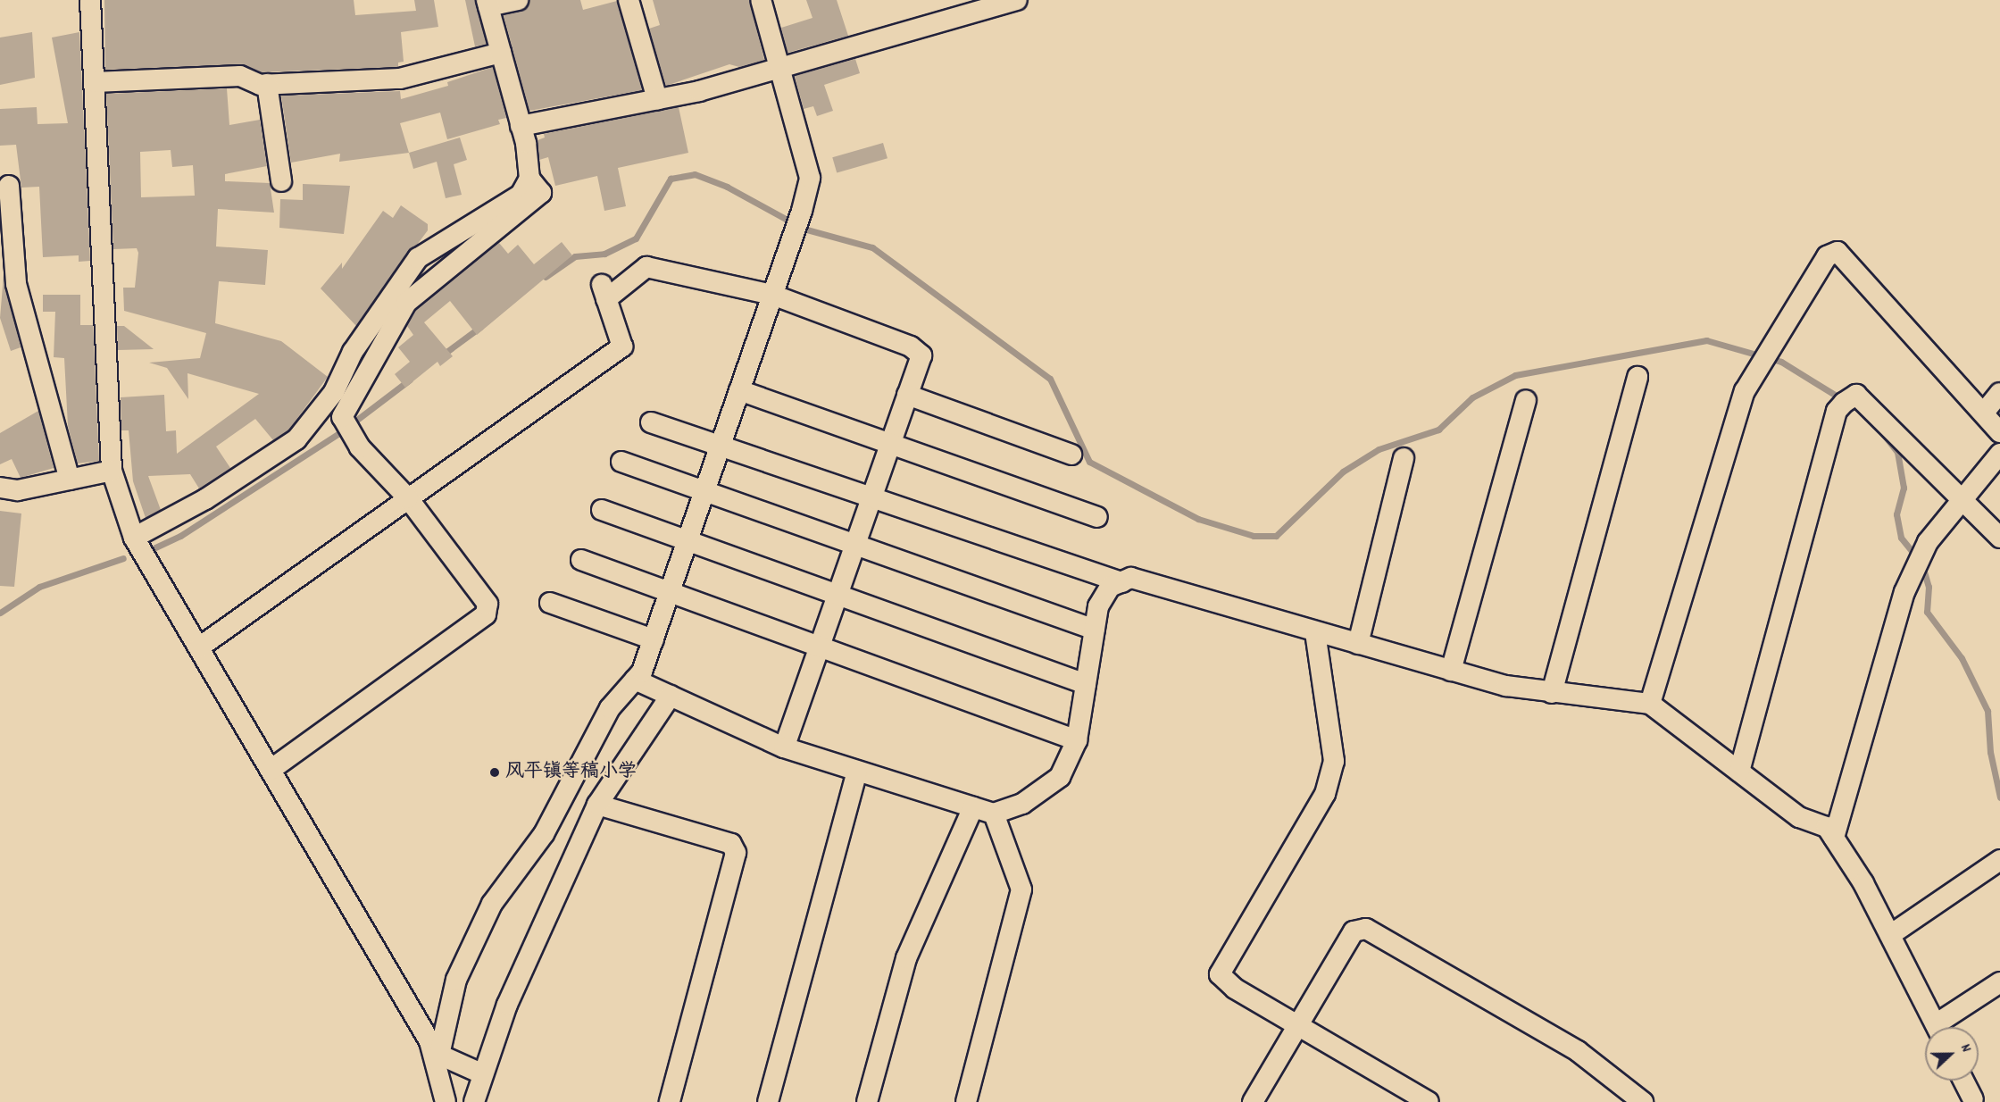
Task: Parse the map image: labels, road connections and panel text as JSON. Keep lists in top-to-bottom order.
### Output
{
  "places": ["风平镇等稿小学"],
  "north": "right"
}
